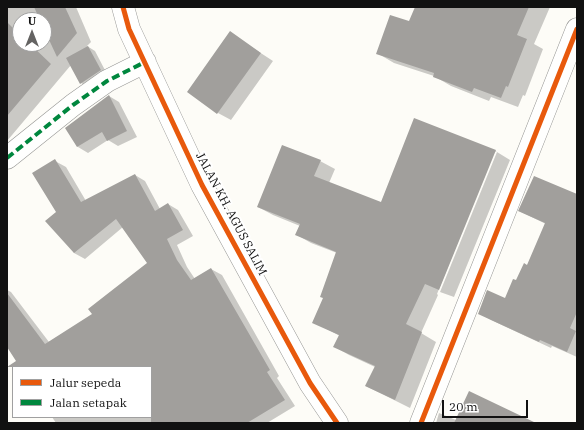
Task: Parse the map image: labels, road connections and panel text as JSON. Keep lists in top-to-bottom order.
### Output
{
  "streets": {
    "street": ["JALAN KH. AGUS SALIM"]
  },
  "legend": ["Jalur sepeda", "Jalan setapak"],
  "scale_bar": "20 m",
  "north": "top"
}
